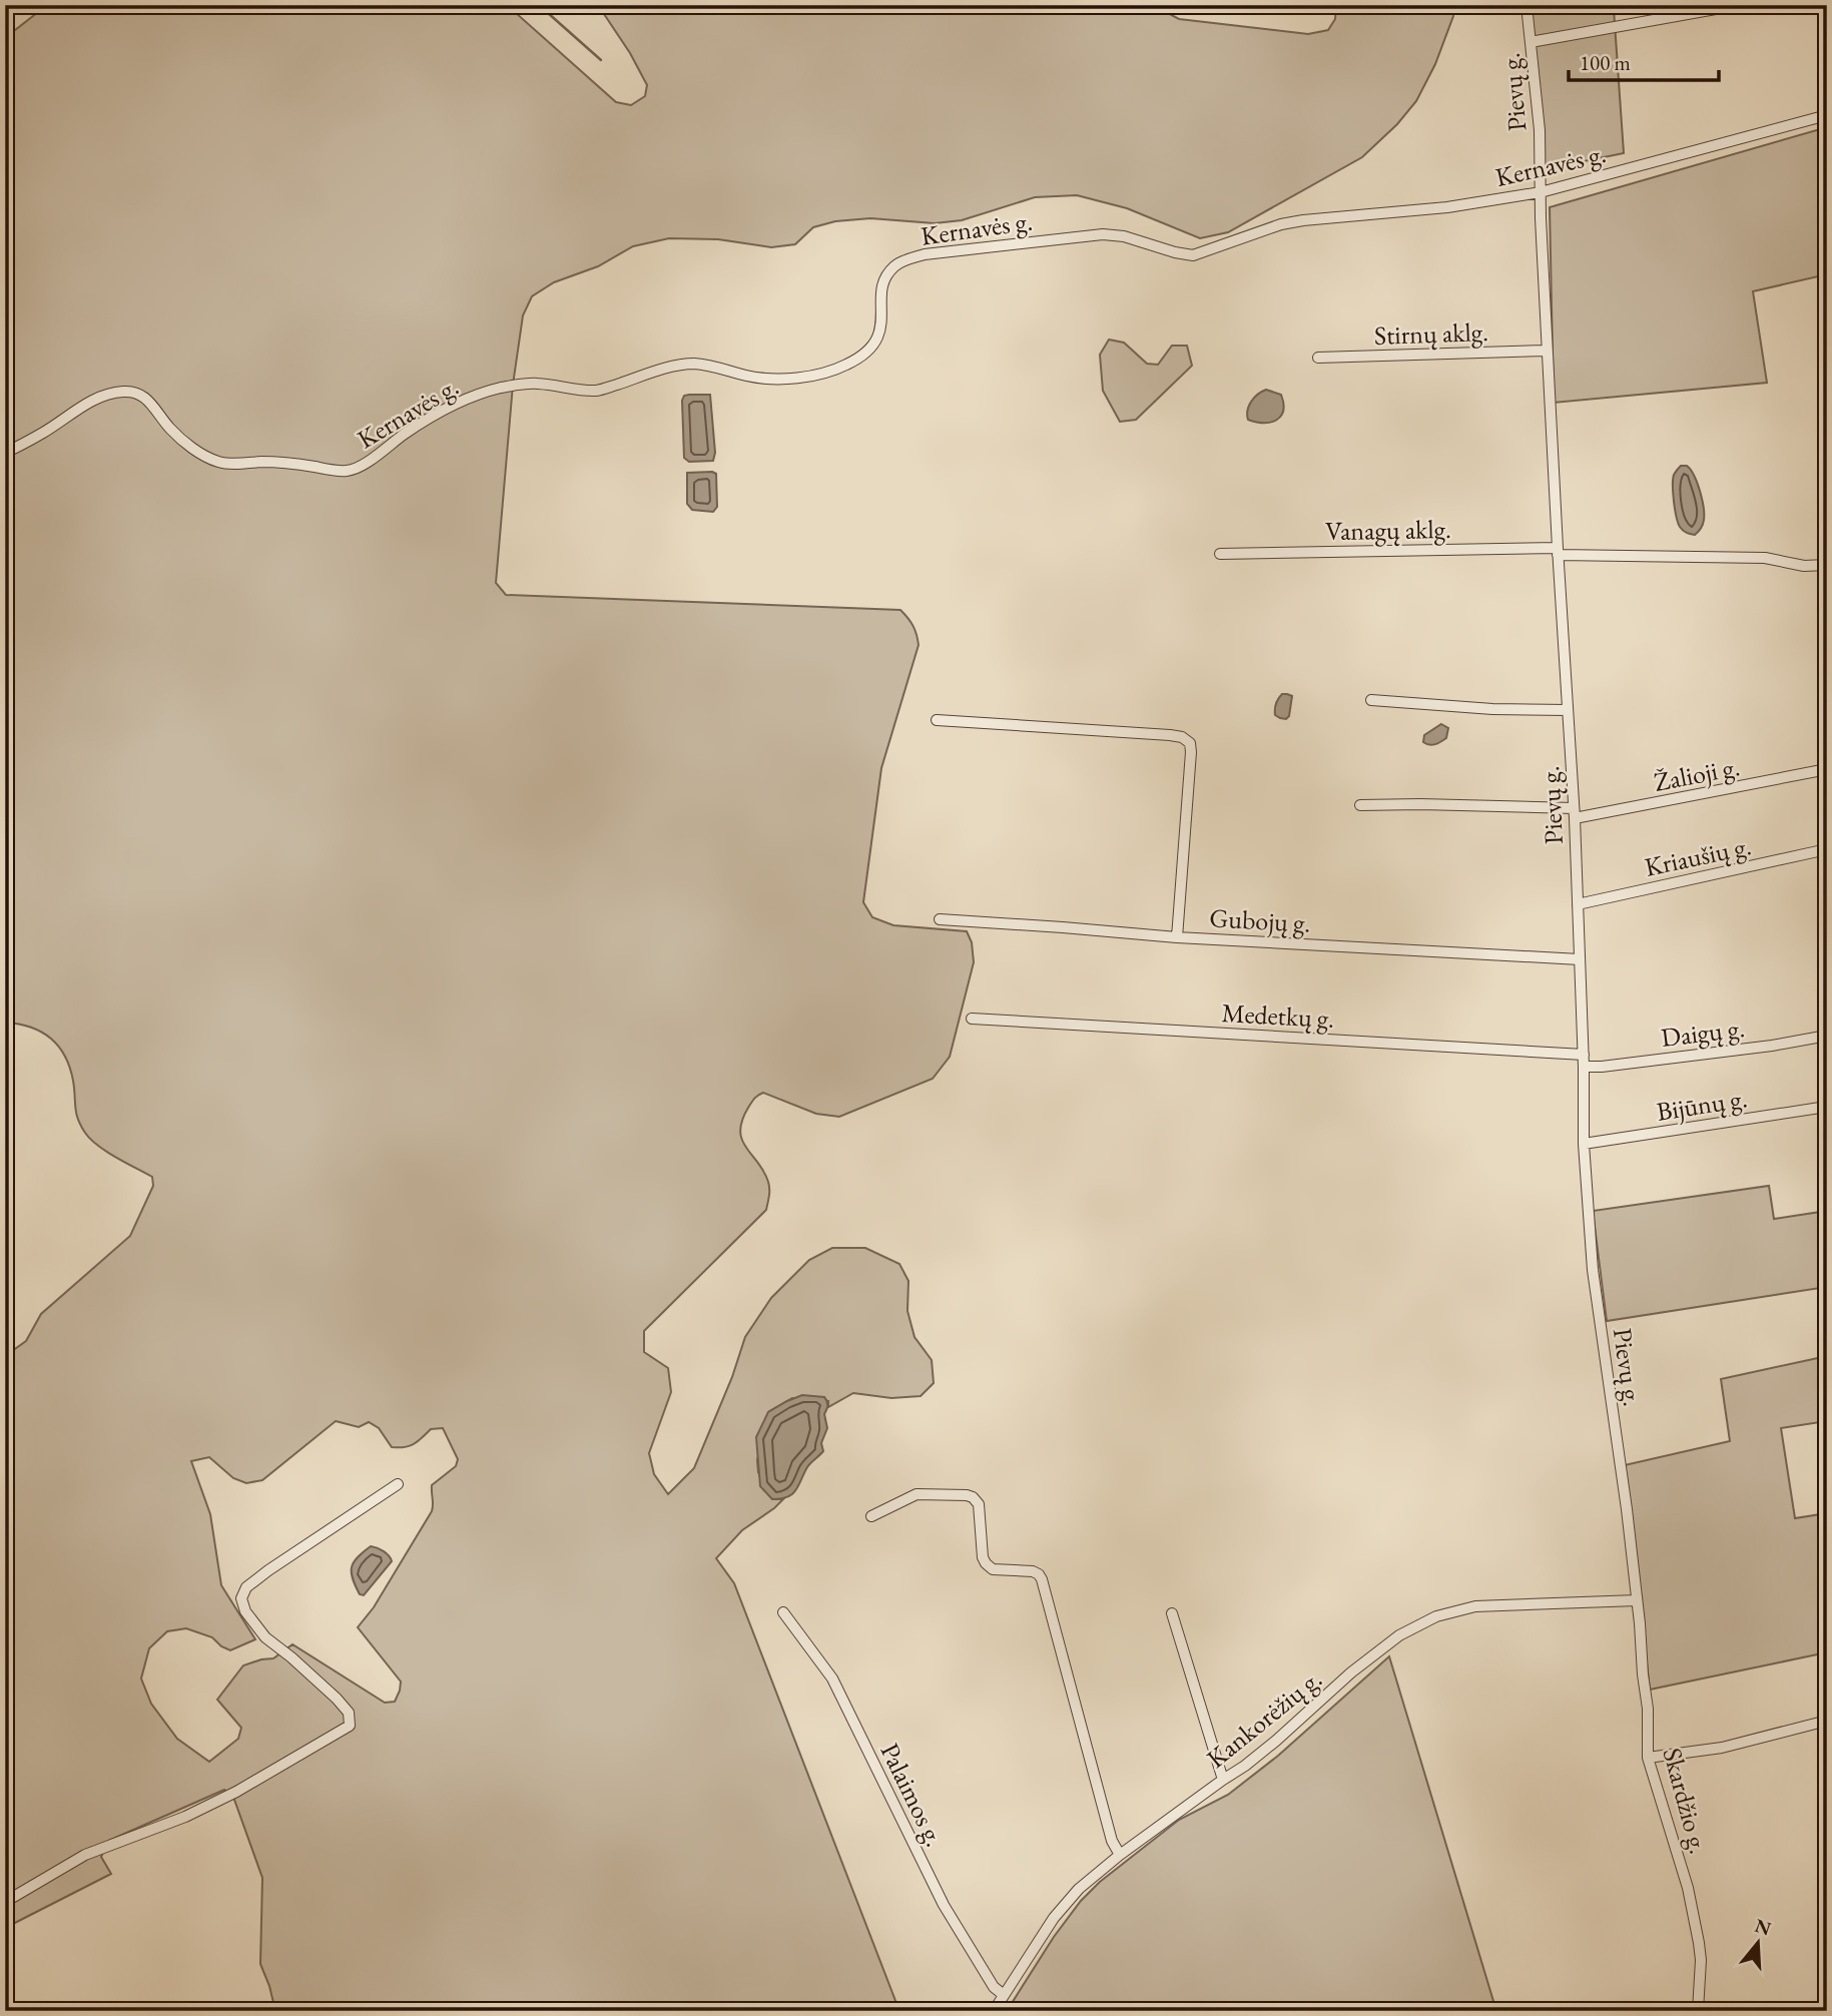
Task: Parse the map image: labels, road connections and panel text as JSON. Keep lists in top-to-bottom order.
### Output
{
  "streets": {
    "street": [
      "Pievų g.",
      "Kernavės g.",
      "Stirnų aklg.",
      "Vanagų aklg.",
      "Žalioji g.",
      "Kriaušių g.",
      "Gubojų g.",
      "Medetkų g.",
      "Daigų g.",
      "Bijūnų g.",
      "Kankorėžių g.",
      "Palaimos g.",
      "Skardžio g."
    ]
  },
  "crossings": [
    ["Pievų g.", "Kernavės g."],
    ["Pievų g.", "Stirnų aklg."],
    ["Pievų g.", "Vanagų aklg."],
    ["Pievų g.", "Žalioji g."],
    ["Pievų g.", "Kriaušių g."],
    ["Pievų g.", "Gubojų g."],
    ["Pievų g.", "Medetkų g."],
    ["Pievų g.", "Daigų g."],
    ["Pievų g.", "Bijūnų g."],
    ["Pievų g.", "Kankorėžių g."],
    ["Pievų g.", "Skardžio g."],
    ["Kankorėžių g.", "Palaimos g."],
    ["Kankorėžių g.", "Skardžio g."]
  ],
  "scale_bar": "100 m",
  "north": "top"
}
